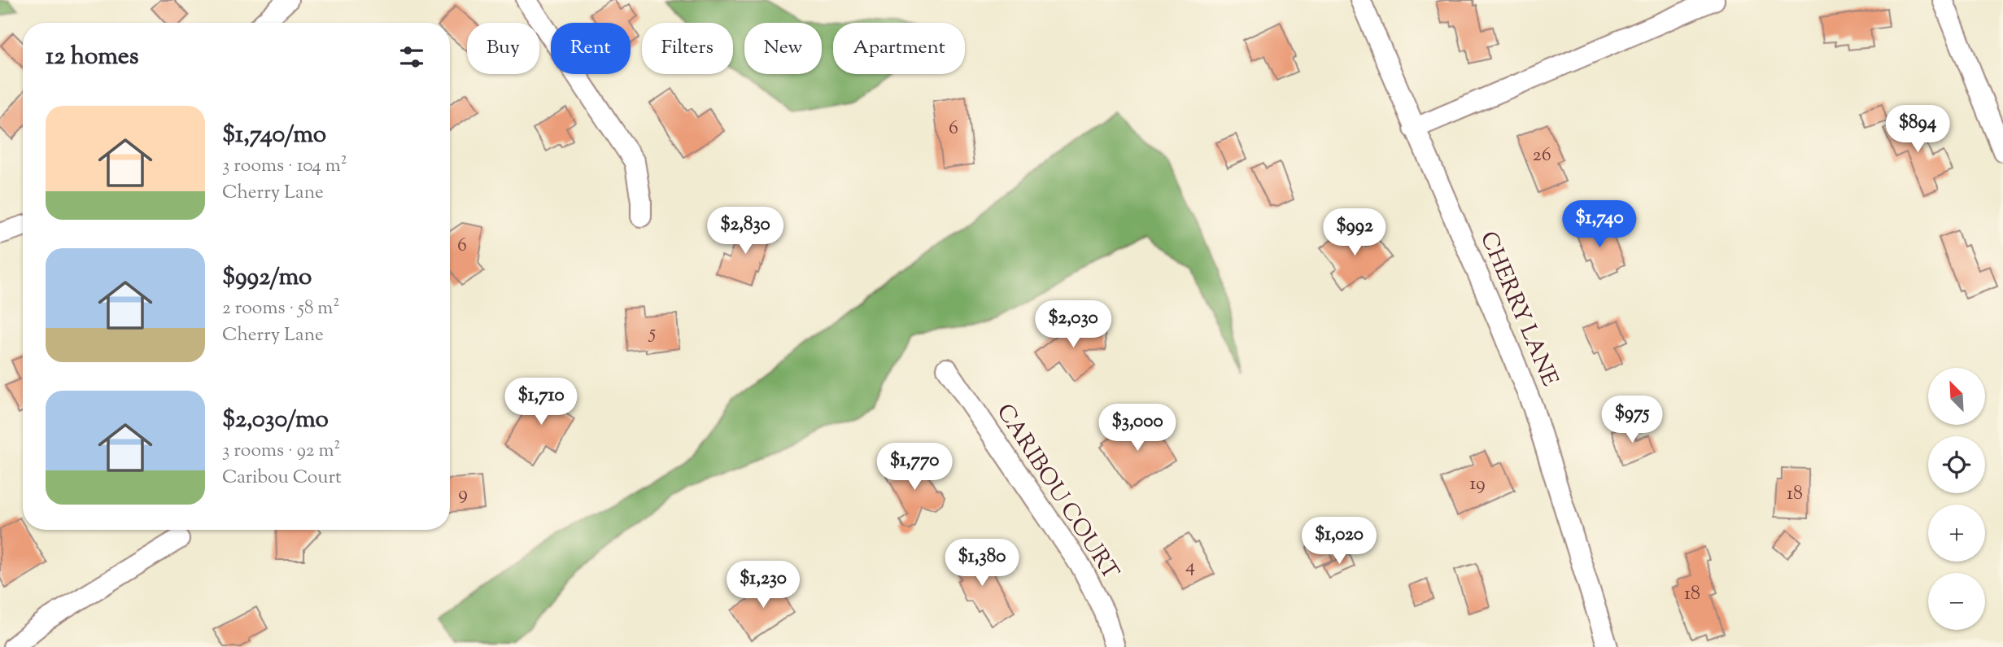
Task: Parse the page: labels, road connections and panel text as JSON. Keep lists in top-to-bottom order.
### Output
{
  "streets": {
    "street": ["CHERRY LANE", "CARIBOU COURT"]
  },
  "house_numbers": [
    "6",
    "26",
    "6",
    "5",
    "19",
    "9",
    "18",
    "4",
    "18"
  ],
  "north": "top left",
  "page": {
    "chip": [
      "Buy",
      "Rent",
      "Filters",
      "New",
      "Apartment"
    ],
    "heading": "12 homes",
    "list": [
      {
        "name": "$1,740/mo",
        "note": "3 rooms · 104 m² · Cherry Lane"
      },
      {
        "name": "$992/mo",
        "note": "2 rooms · 58 m² · Cherry Lane"
      },
      {
        "name": "$2,030/mo",
        "note": "3 rooms · 92 m² · Caribou Court"
      }
    ],
    "price": [
      "$894",
      "$1,740",
      "$2,830",
      "$992",
      "$2,030",
      "$1,710",
      "$975",
      "$3,000",
      "$1,770",
      "$1,020",
      "$1,380",
      "$1,230"
    ],
    "map_buttons": ["+", "−"]
  }
}
